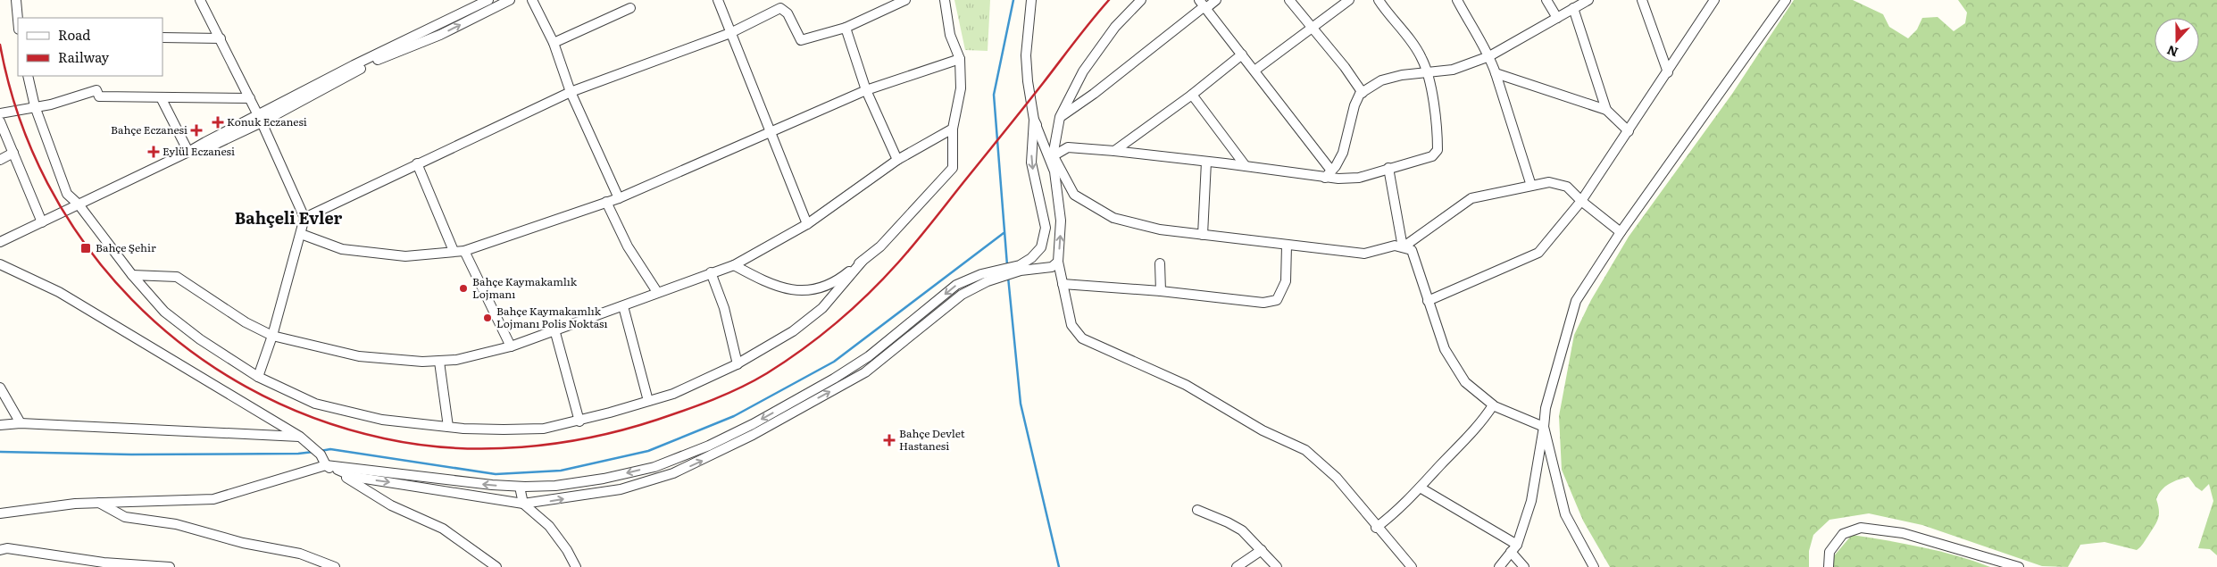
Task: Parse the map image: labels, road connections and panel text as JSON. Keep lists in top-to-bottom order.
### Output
{
  "districts": ["Bahçeli Evler"],
  "places": {
    "health": [
      "Konuk Eczanesi",
      "Bahçe Eczanesi",
      "Eylül Eczanesi",
      "Bahçe Devlet Hastanesi"
    ],
    "transit": ["Bahçe Şehir"],
    "other": ["Bahçe Kaymakamlık Lojmanı", "Bahçe Kaymakamlık Lojmanı Polis Noktası"]
  },
  "legend": ["Road", "Railway"],
  "north": "bottom"
}
